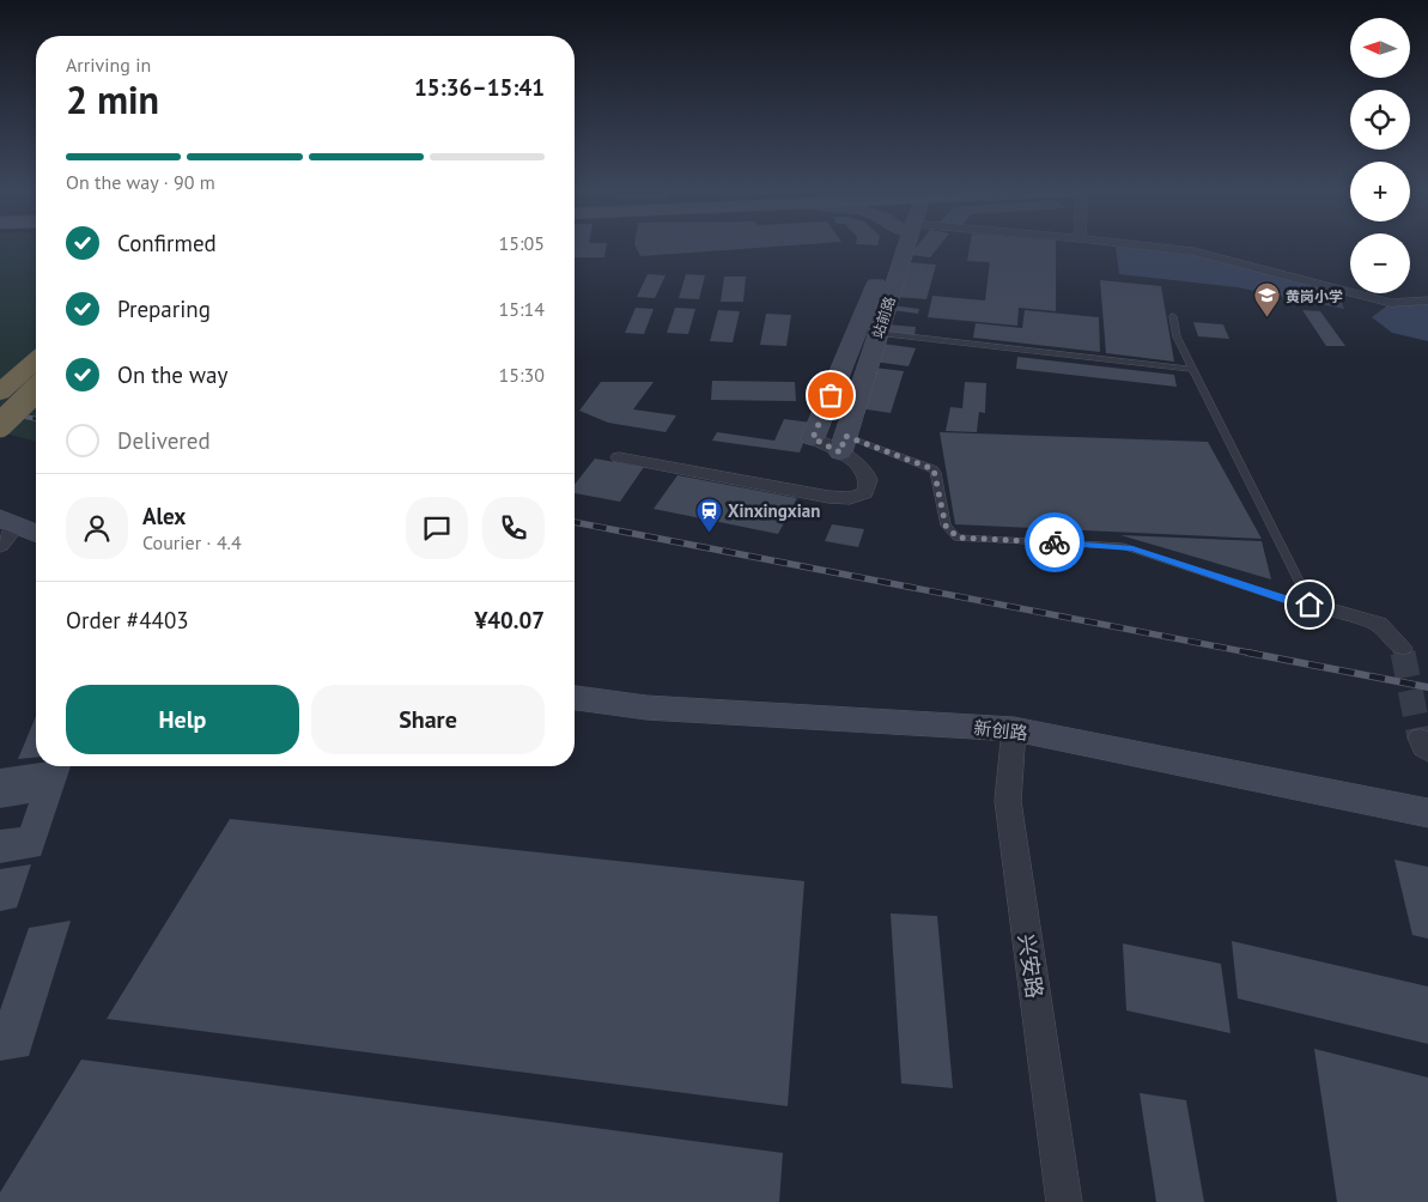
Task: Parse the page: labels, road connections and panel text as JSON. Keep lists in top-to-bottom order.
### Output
{
  "streets": {
    "street": ["站前路", "新创路", "兴安路"]
  },
  "crossings": [
    ["新创路", "兴安路"]
  ],
  "places": {
    "school or university": ["黄岗小学"],
    "station": ["Xinxingxian"]
  },
  "north": "left",
  "page": {
    "map_buttons": ["+", "−"],
    "heading": ["2 min", "Arriving in", "15:36–15:41"],
    "panel": [
      "Alex",
      "Courier · 4.4",
      "Order #4403",
      "¥40.07"
    ],
    "bar": "On the way · 90 m",
    "list": [
      ["Confirmed", "15:05"],
      ["Preparing", "15:14"],
      ["On the way", "15:30"],
      "Delivered"
    ],
    "buttons": ["Help", "Share"]
  }
}
